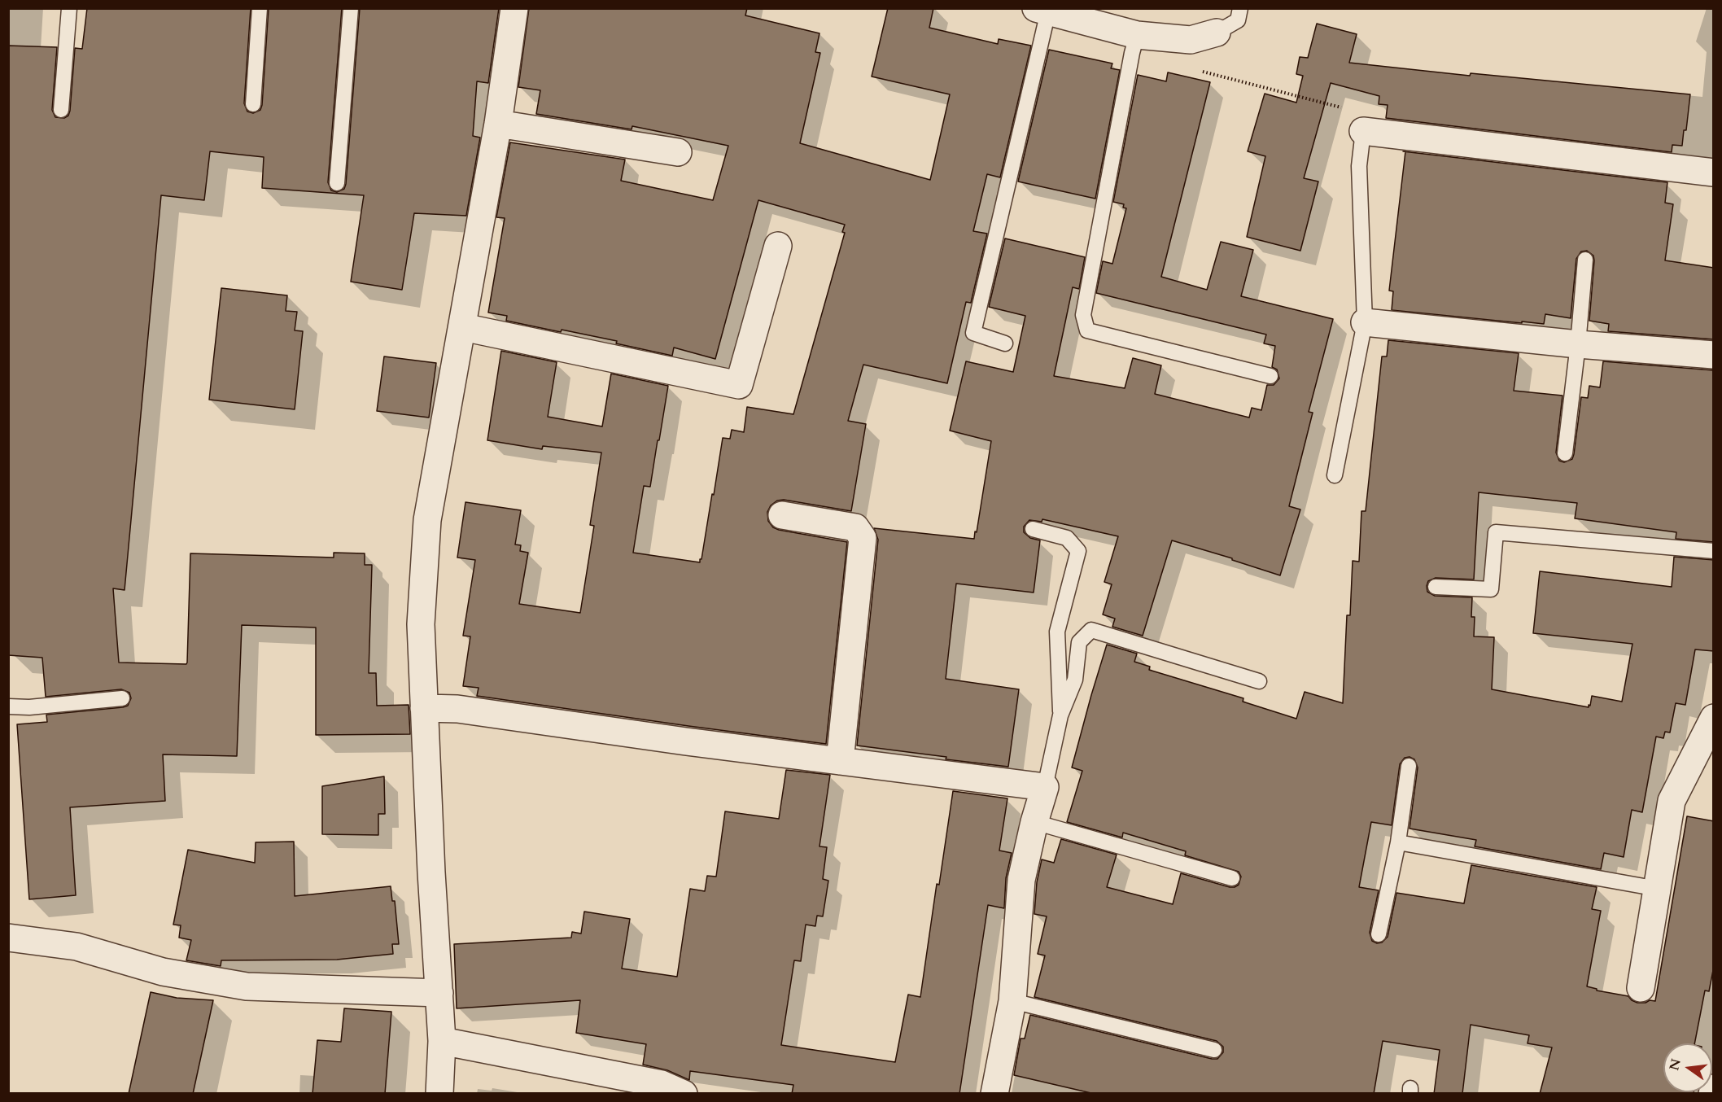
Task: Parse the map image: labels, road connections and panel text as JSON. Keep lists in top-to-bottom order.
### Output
{
  "north": "left"
}
